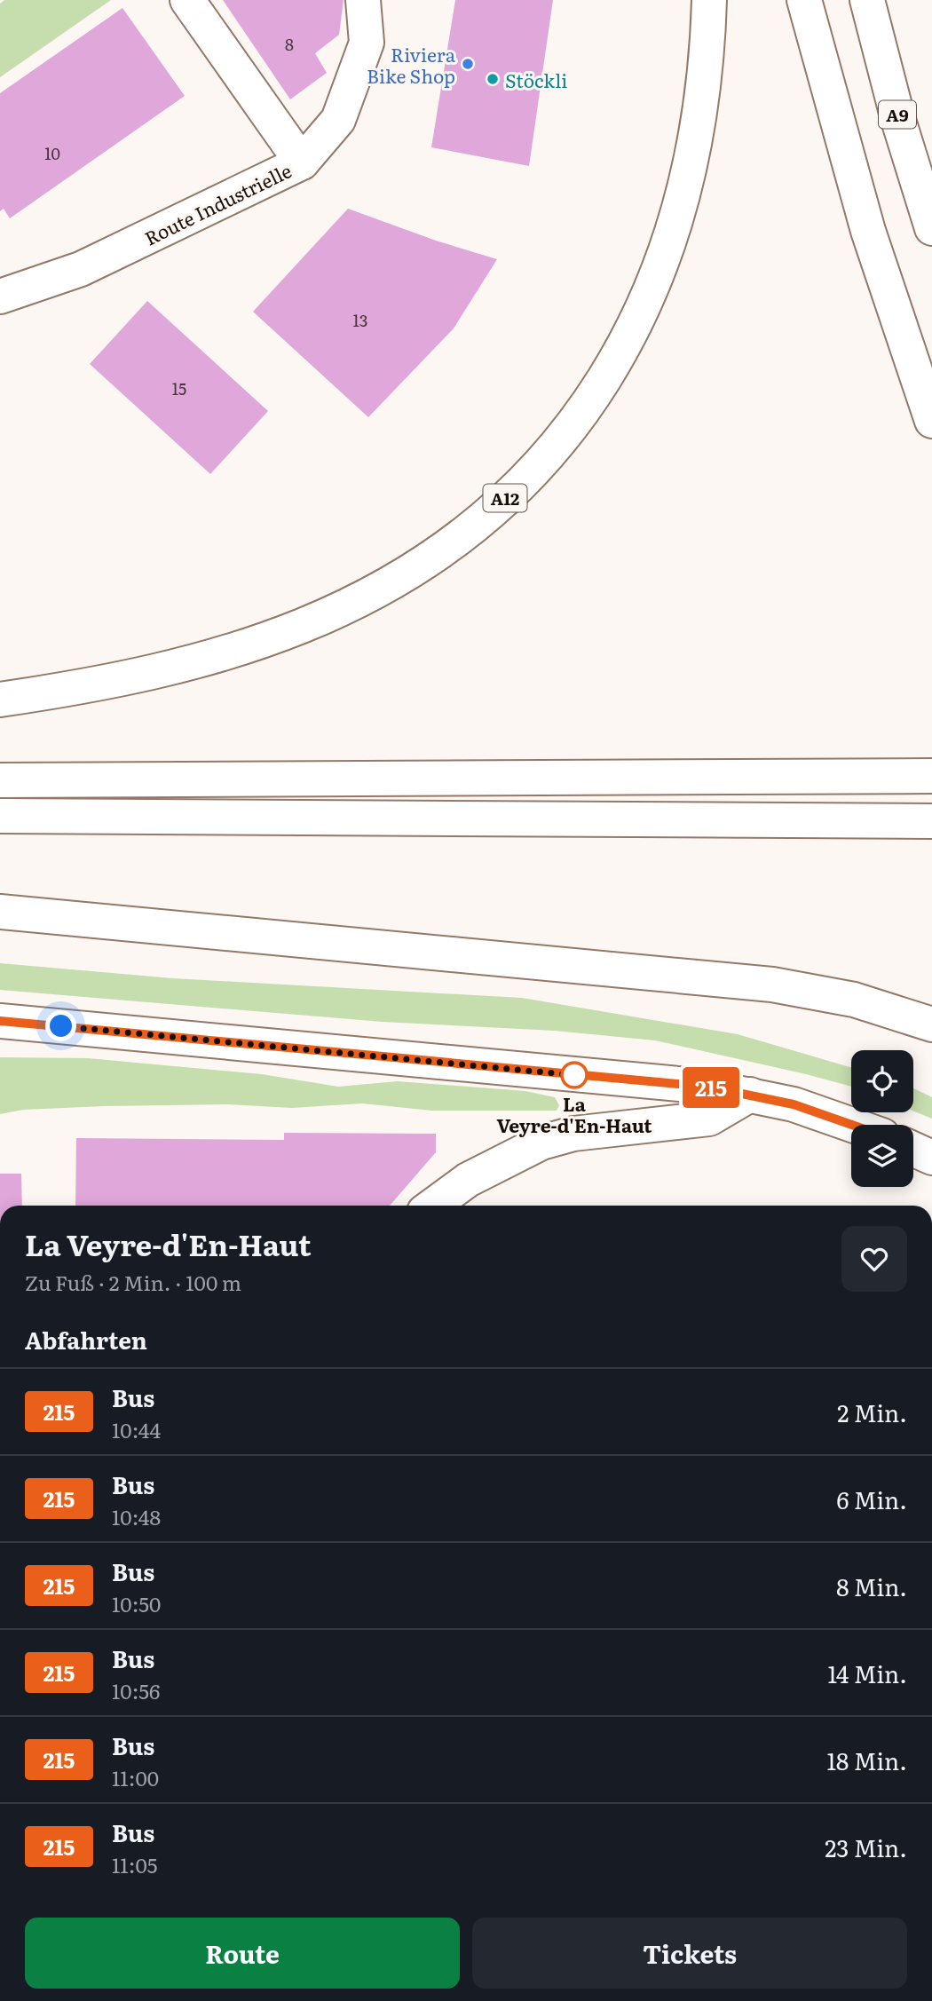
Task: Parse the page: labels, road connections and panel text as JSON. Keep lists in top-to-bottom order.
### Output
{
  "streets": {
    "main road": ["A9", "Route Industrielle", "A12"]
  },
  "places": ["Riviera Bike Shop", "Stöckli", "La Veyre-d'En-Haut"],
  "lines": ["bus line 215"],
  "house_numbers": [
    "8",
    "10",
    "13",
    "15"
  ],
  "page": {
    "on_map": "215",
    "heading": [
      ["La Veyre-d'En-Haut", "Zu Fuß · 2 Min. · 100 m"],
      "Abfahrten"
    ],
    "list": [
      {
        "mark": "215",
        "name": "Bus",
        "note": "10:44",
        "value": "2 Min."
      },
      {
        "mark": "215",
        "name": "Bus",
        "note": "10:48",
        "value": "6 Min."
      },
      {
        "mark": "215",
        "name": "Bus",
        "note": "10:50",
        "value": "8 Min."
      },
      {
        "mark": "215",
        "name": "Bus",
        "note": "10:56",
        "value": "14 Min."
      },
      {
        "mark": "215",
        "name": "Bus",
        "note": "11:00",
        "value": "18 Min."
      },
      {
        "mark": "215",
        "name": "Bus",
        "note": "11:05",
        "value": "23 Min."
      }
    ],
    "buttons": ["Route", "Tickets"]
  }
}
